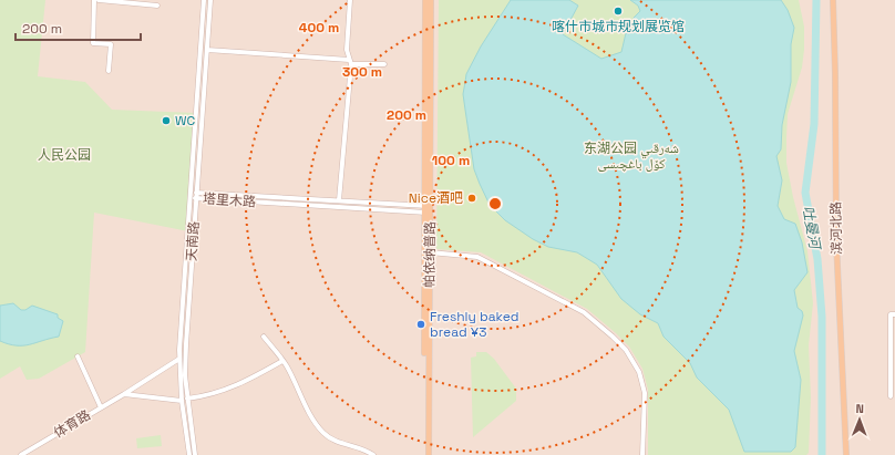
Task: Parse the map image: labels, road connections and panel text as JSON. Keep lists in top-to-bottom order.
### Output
{
  "streets": {
    "main road": ["滨河北路", "帕依纳普路"],
    "street": ["塔里木路", "天南路", "体育路"]
  },
  "crossings": [
    ["塔里木路", "天南路"],
    ["塔里木路", "帕依纳普路"],
    ["天南路", "体育路"]
  ],
  "water": ["吐曼河"],
  "parks": ["东湖公园 شەرقىي كۆل باغچىسى", "人民公园"],
  "places": [
    "喀什市城市规划展览馆",
    "WC",
    "Nice酒吧",
    "Freshly baked bread ¥3"
  ],
  "scale_bar": "200 m",
  "north": "top",
  "rings": [
    "400 m",
    "300 m",
    "200 m",
    "100 m"
  ]
}
